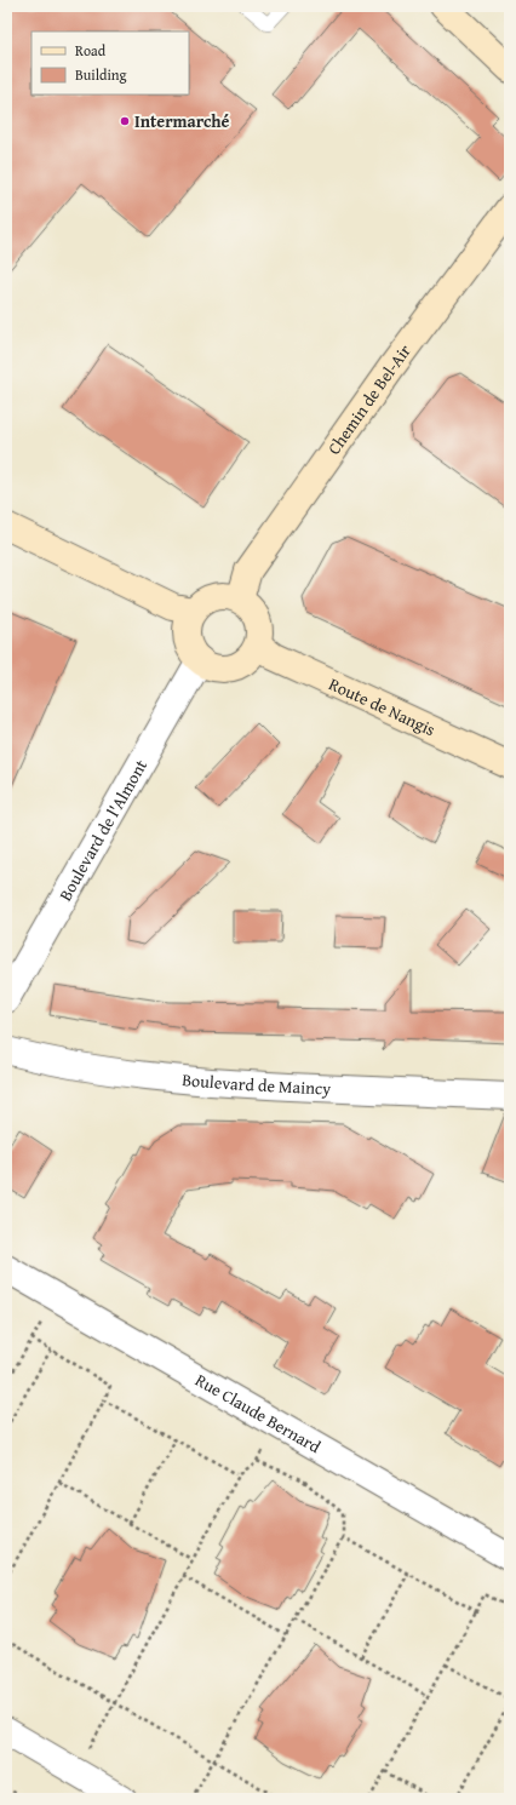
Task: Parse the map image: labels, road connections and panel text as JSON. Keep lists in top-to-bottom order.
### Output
{
  "streets": {
    "main road": ["Chemin de Bel-Air", "Route de Nangis"],
    "street": ["Boulevard de l'Almont", "Boulevard de Maincy", "Rue Claude Bernard"]
  },
  "crossings": [
    ["Chemin de Bel-Air", "Route de Nangis"],
    ["Chemin de Bel-Air", "Boulevard de l'Almont"],
    ["Route de Nangis", "Boulevard de l'Almont"]
  ],
  "places": ["Intermarché"],
  "legend": ["Road", "Building"]
}
